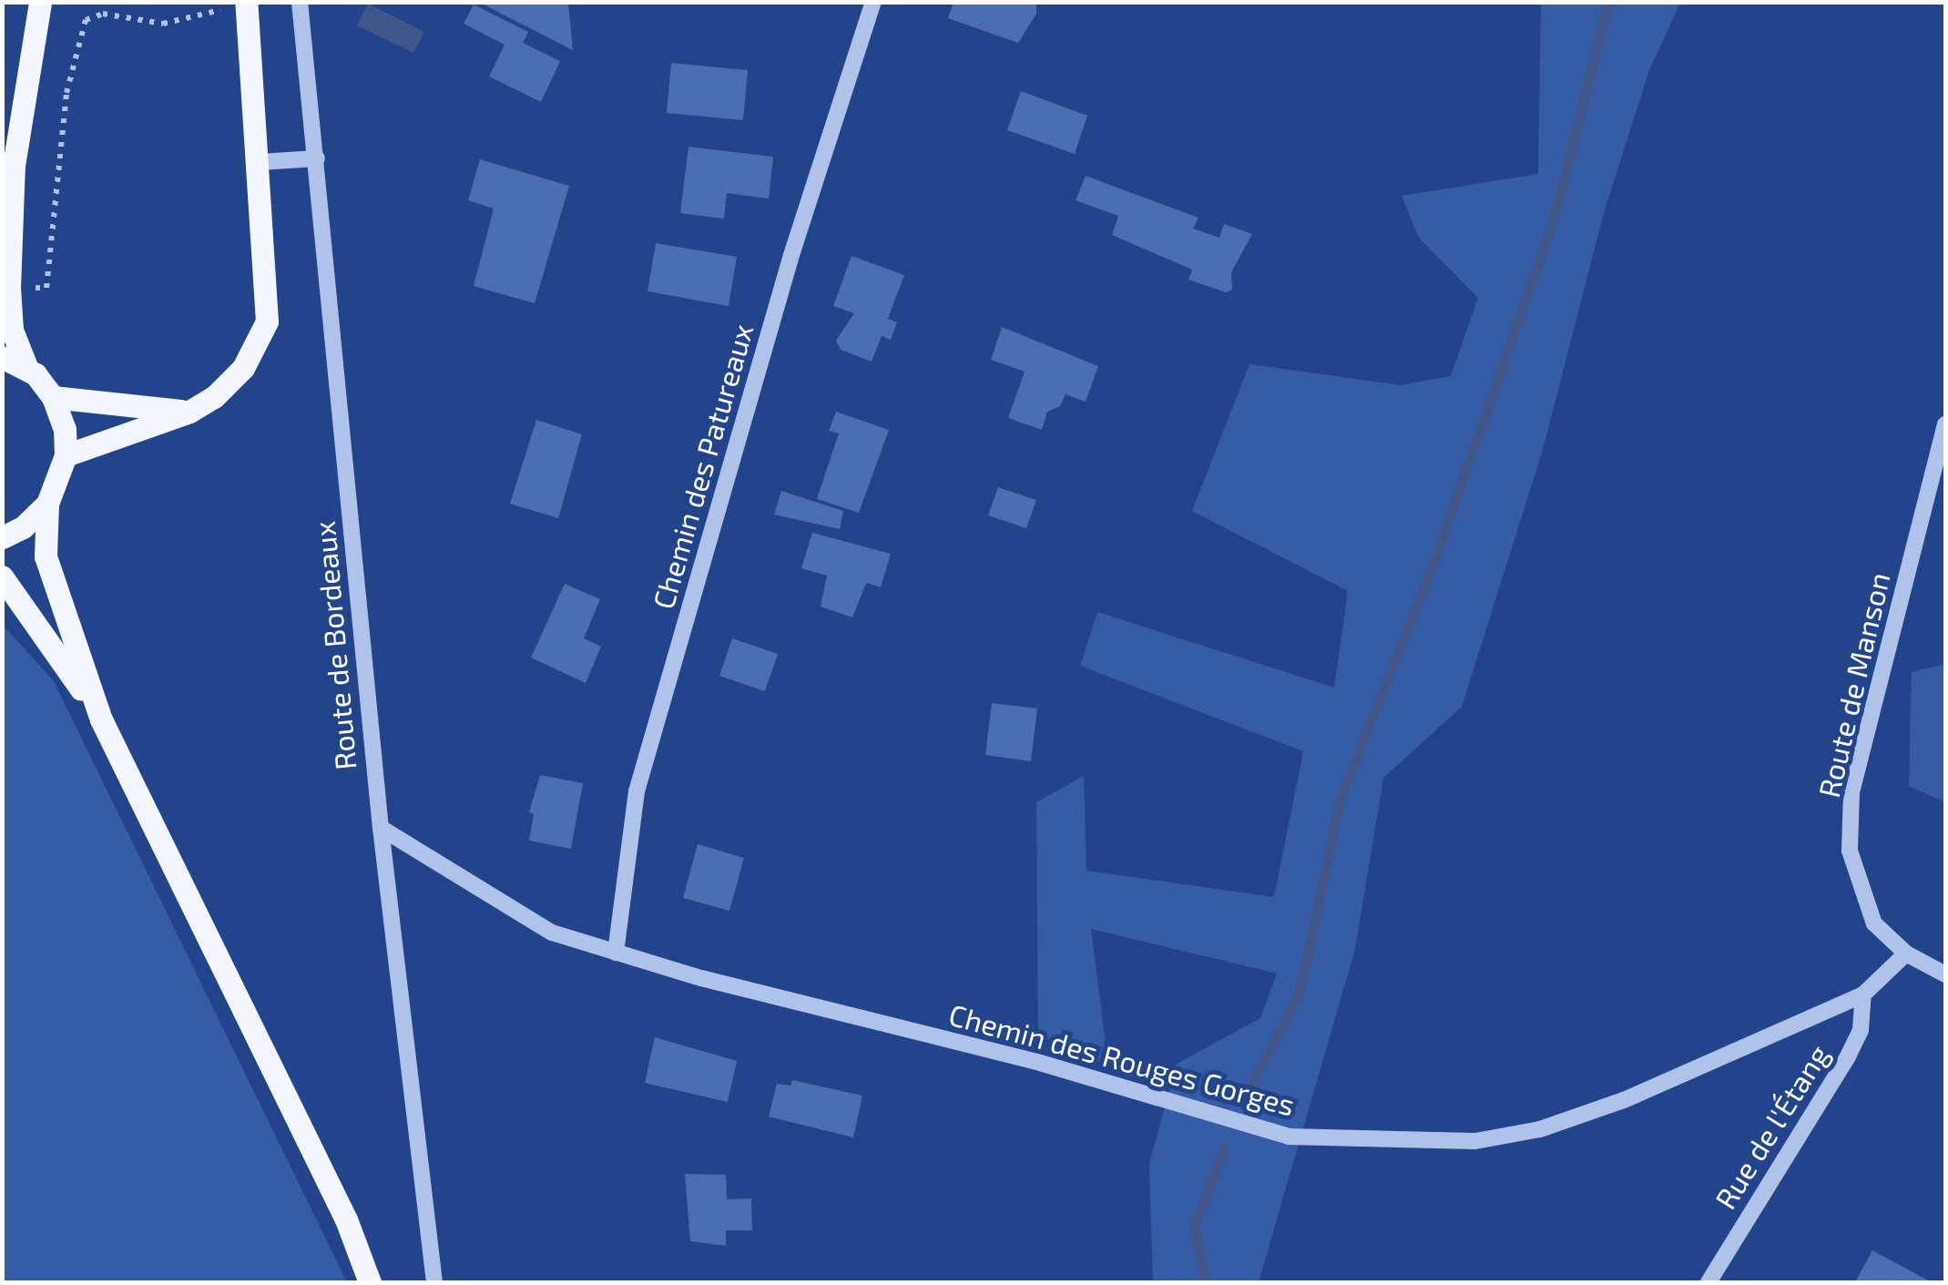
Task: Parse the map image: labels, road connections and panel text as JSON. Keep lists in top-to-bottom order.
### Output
{
  "streets": {
    "street": [
      "Chemin des Patureaux",
      "Route de Bordeaux",
      "Route de Manson",
      "Chemin des Rouges Gorges",
      "Rue de l'Étang"
    ]
  },
  "crossings": [
    ["Chemin des Patureaux", "Chemin des Rouges Gorges"],
    ["Route de Bordeaux", "Chemin des Rouges Gorges"],
    ["Chemin des Rouges Gorges", "Rue de l'Étang"]
  ]
}
